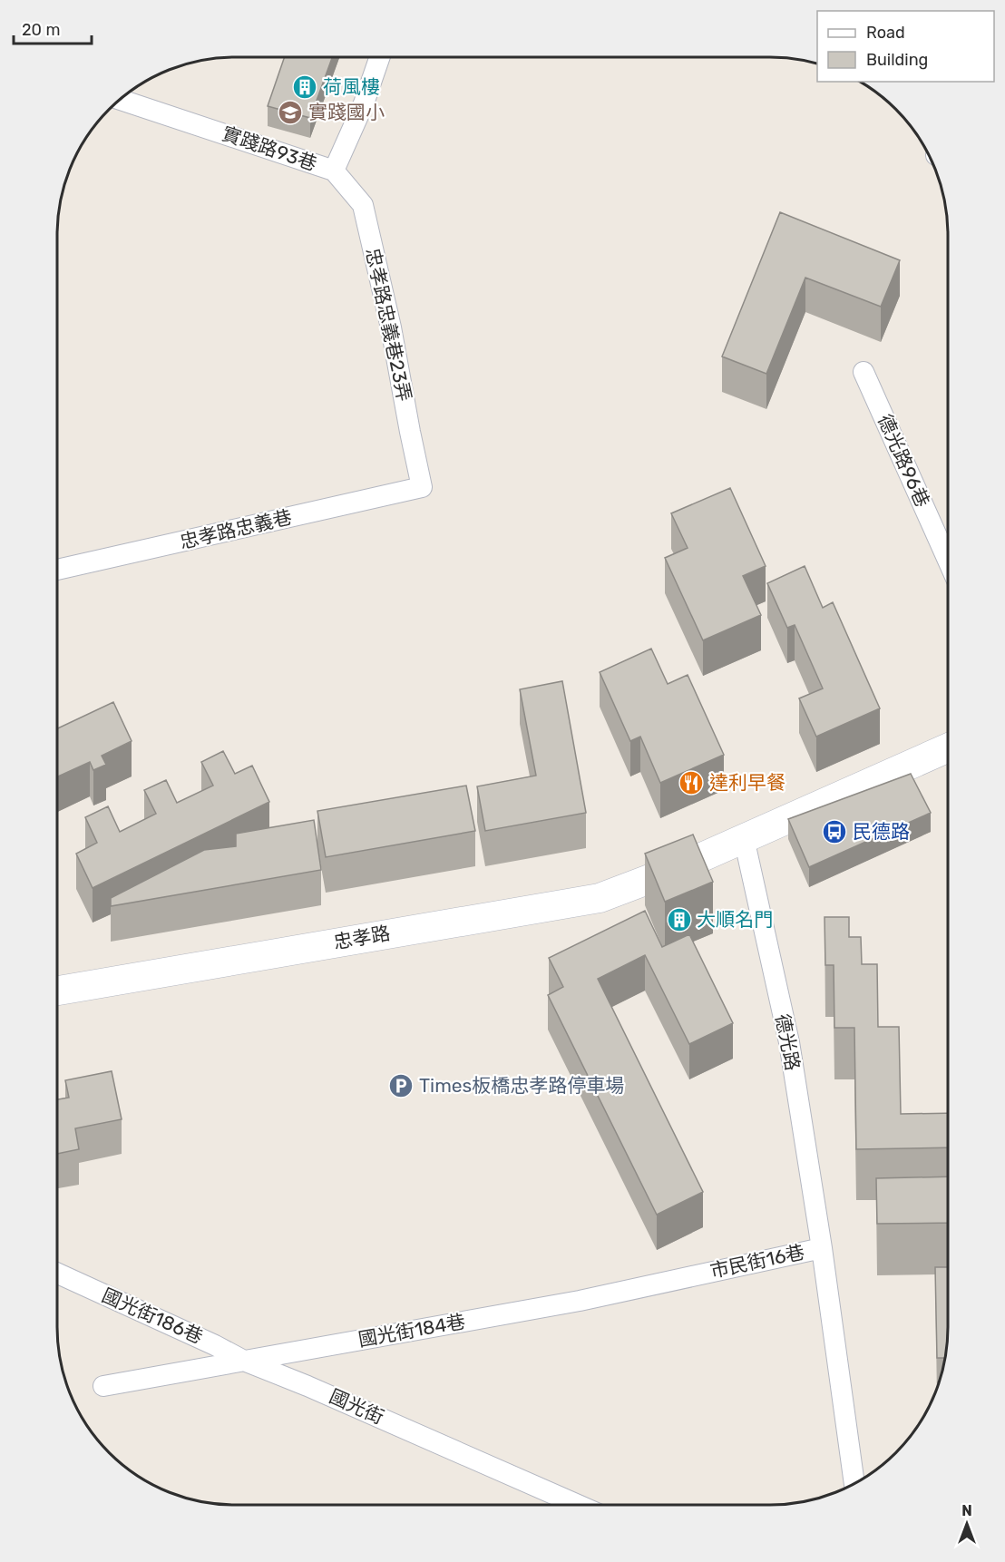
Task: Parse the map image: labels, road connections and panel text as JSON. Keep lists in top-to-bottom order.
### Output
{
  "streets": {
    "street": [
      "實踐路93巷",
      "忠孝路忠義巷23弄",
      "德光路96巷",
      "忠孝路忠義巷",
      "忠孝路",
      "德光路",
      "市民街16巷",
      "國光街186巷",
      "國光街184巷",
      "國光街"
    ]
  },
  "crossings": [
    ["實踐路93巷", "忠孝路忠義巷23弄"],
    ["忠孝路忠義巷23弄", "忠孝路忠義巷"],
    ["忠孝路", "德光路"],
    ["德光路", "市民街16巷"],
    ["市民街16巷", "國光街184巷"],
    ["國光街186巷", "國光街184巷"],
    ["國光街186巷", "國光街"],
    ["國光街184巷", "國光街"]
  ],
  "places": {
    "building": ["荷風樓", "大順名門"],
    "school or university": ["實踐國小"],
    "restaurant": ["達利早餐"],
    "bus stop": ["民德路"],
    "parking": ["Times板橋忠孝路停車場"]
  },
  "legend": ["Road", "Building"],
  "scale_bar": "20 m",
  "north": "top"
}
